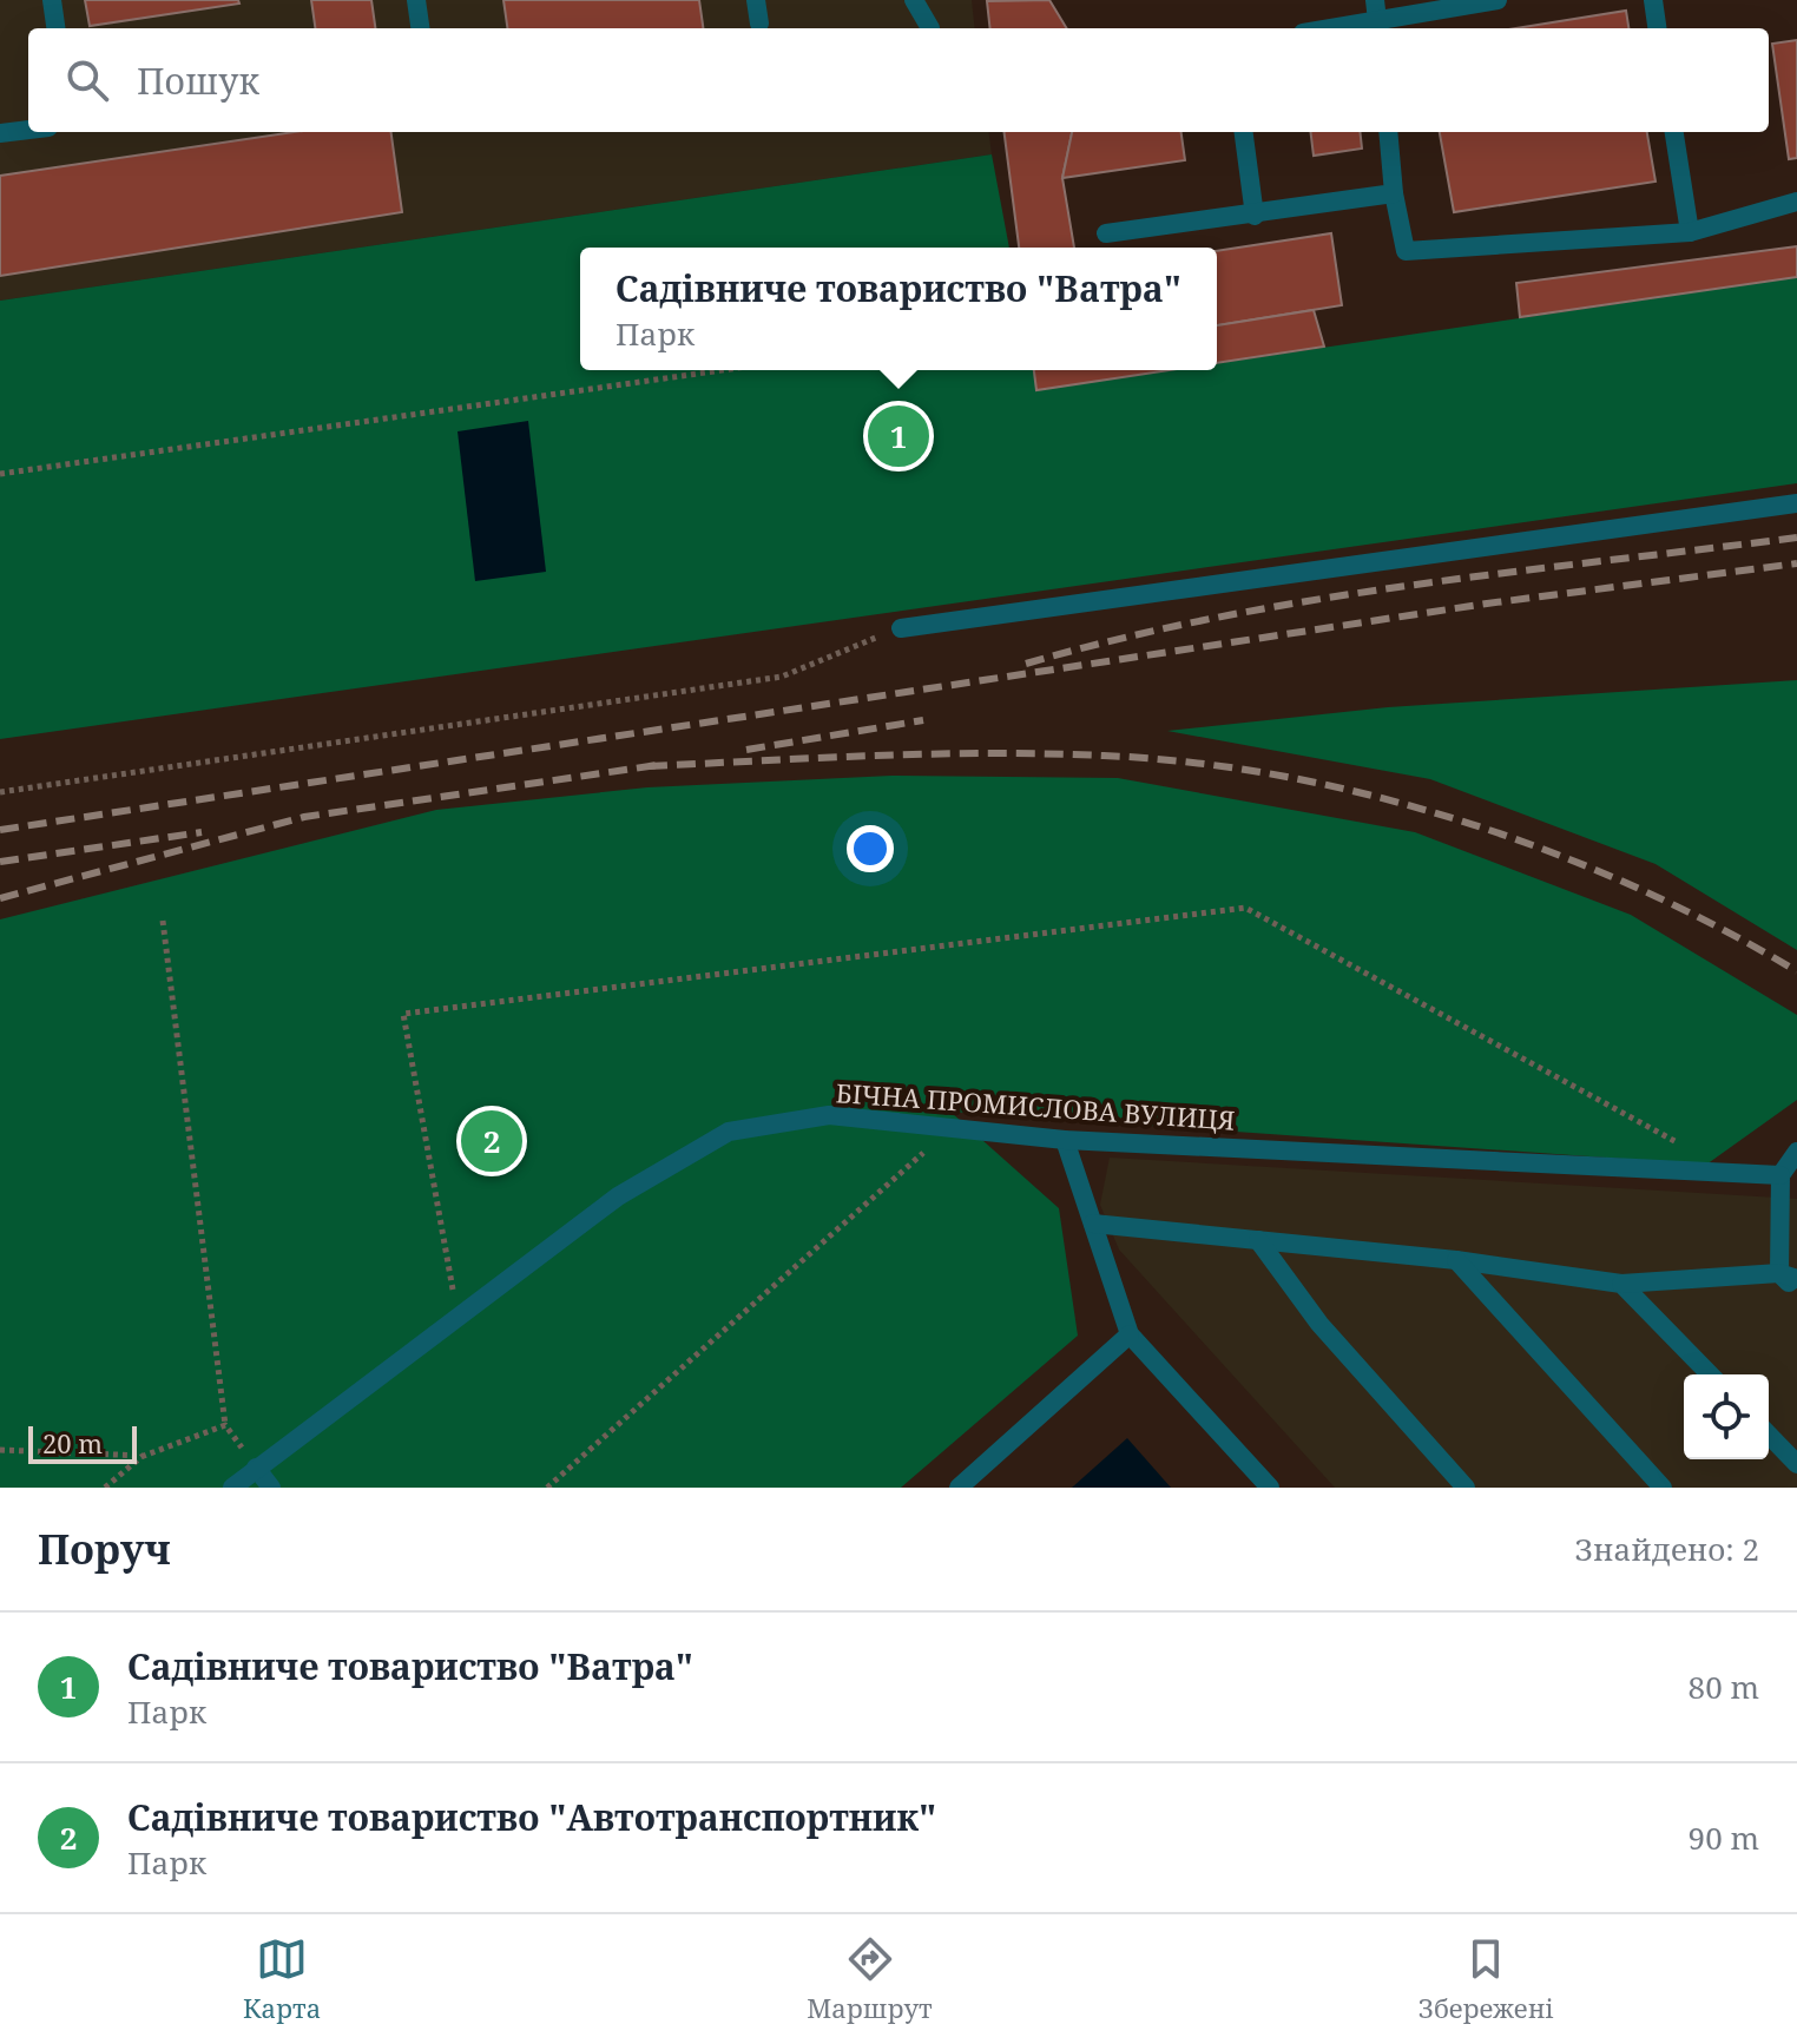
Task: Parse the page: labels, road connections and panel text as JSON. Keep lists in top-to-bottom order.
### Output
{
  "streets": {
    "lane": ["БІЧНА ПРОМИСЛОВА ВУЛИЦЯ"]
  },
  "scale_bar": "20 m",
  "page": {
    "search": "Пошук",
    "popup": ["Садівниче товариство \"Ватра\"", "Парк"],
    "pins": ["1", "2"],
    "scale": "20 m",
    "heading": ["Поруч", "Знайдено: 2"],
    "list": [
      {
        "mark": "1",
        "name": "Садівниче товариство \"Ватра\"",
        "note": "Парк",
        "value": "80 m"
      },
      {
        "mark": "2",
        "name": "Садівниче товариство \"Автотранспортник\"",
        "note": "Парк",
        "value": "90 m"
      }
    ],
    "nav": ["Карта", "Маршрут", "Збережені"]
  }
}
